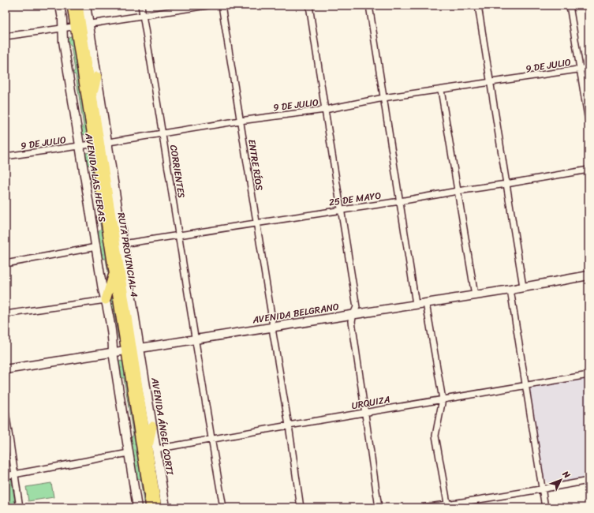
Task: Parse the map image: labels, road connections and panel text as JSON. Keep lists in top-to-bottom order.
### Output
{
  "streets": {
    "main road": [
      "AVENIDA LAS HERAS",
      "RUTA PROVINCIAL 4",
      "AVENIDA BELGRANO",
      "AVENIDA ÁNGEL CORTI"
    ],
    "street": [
      "9 DE JULIO",
      "ENTRE RÍOS",
      "CORRIENTES",
      "25 DE MAYO",
      "URQUIZA"
    ]
  },
  "crossings": [
    ["9 DE JULIO", "ENTRE RÍOS"],
    ["9 DE JULIO", "CORRIENTES"],
    ["9 DE JULIO", "AVENIDA LAS HERAS"],
    ["9 DE JULIO", "RUTA PROVINCIAL 4"],
    ["ENTRE RÍOS", "25 DE MAYO"],
    ["ENTRE RÍOS", "AVENIDA BELGRANO"],
    ["ENTRE RÍOS", "URQUIZA"],
    ["CORRIENTES", "25 DE MAYO"],
    ["CORRIENTES", "AVENIDA BELGRANO"],
    ["CORRIENTES", "URQUIZA"],
    ["AVENIDA LAS HERAS", "25 DE MAYO"],
    ["AVENIDA LAS HERAS", "RUTA PROVINCIAL 4"],
    ["AVENIDA LAS HERAS", "AVENIDA BELGRANO"],
    ["AVENIDA LAS HERAS", "AVENIDA ÁNGEL CORTI"],
    ["RUTA PROVINCIAL 4", "AVENIDA BELGRANO"],
    ["RUTA PROVINCIAL 4", "URQUIZA"],
    ["RUTA PROVINCIAL 4", "AVENIDA ÁNGEL CORTI"],
    ["AVENIDA BELGRANO", "AVENIDA ÁNGEL CORTI"],
    ["URQUIZA", "AVENIDA ÁNGEL CORTI"]
  ],
  "north": "top right"
}
